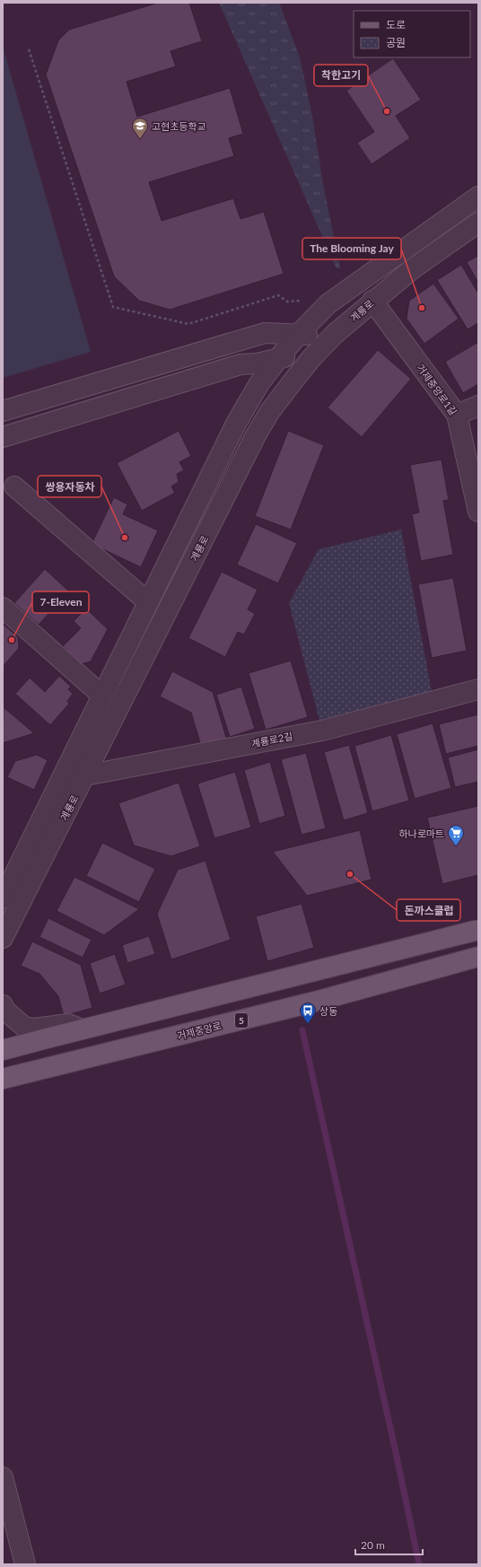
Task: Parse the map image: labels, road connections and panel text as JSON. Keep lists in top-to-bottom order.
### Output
{
  "streets": {
    "main road": ["5", "거제중앙로"],
    "street": ["계룡로", "거제중앙로1길", "계룡로2길"]
  },
  "crossings": [
    ["계룡로", "거제중앙로1길"],
    ["계룡로", "계룡로2길"]
  ],
  "places": {
    "other": [
      "착한고기",
      "The Blooming Jay",
      "쌍용자동차",
      "7-Eleven",
      "돈까스클럽"
    ],
    "school or university": ["고현초등학교"],
    "supermarket": ["하나로마트"],
    "bus stop": ["상동"]
  },
  "legend": ["도로", "공원"],
  "scale_bar": "20 m"
}
